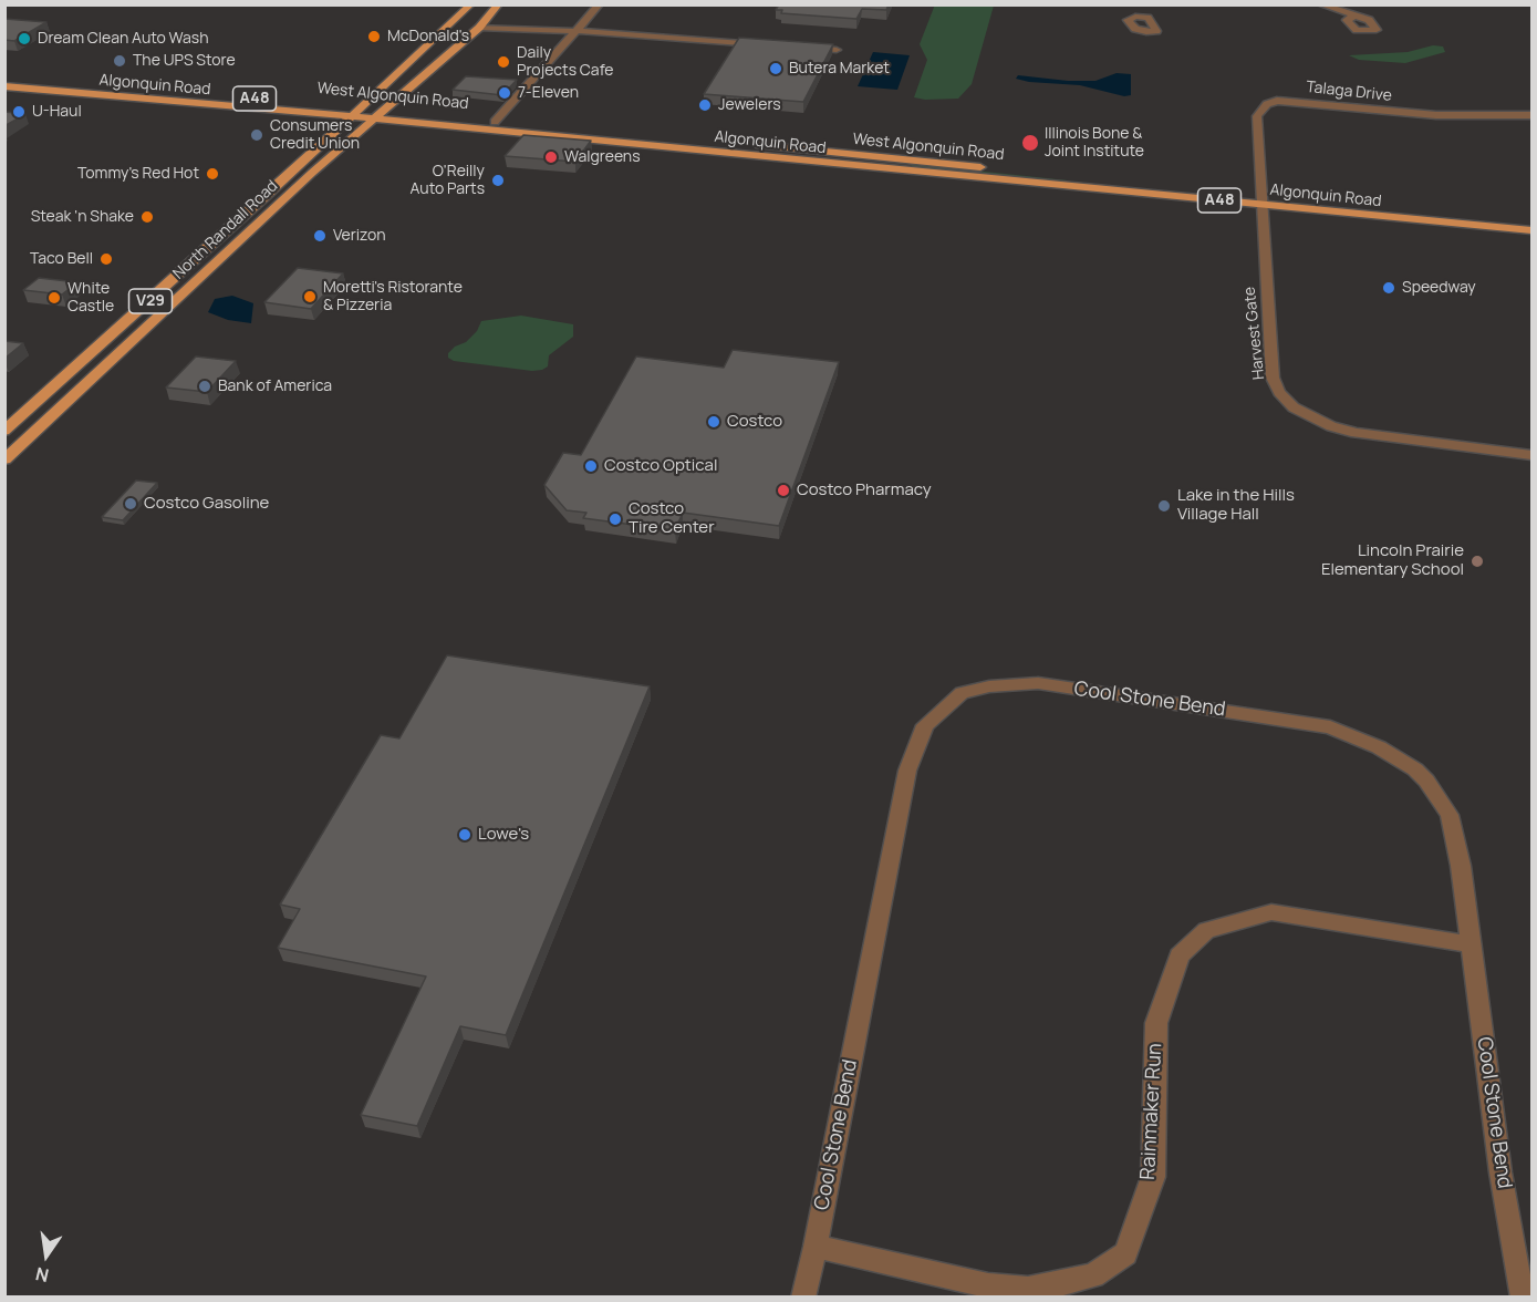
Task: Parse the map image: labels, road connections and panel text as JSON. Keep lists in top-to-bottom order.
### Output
{
  "streets": {
    "main road": [
      "Algonquin Road",
      "West Algonquin Road",
      "A48",
      "North Randall Road",
      "V29"
    ],
    "street": [
      "Talaga Drive",
      "Harvest Gate",
      "Cool Stone Bend",
      "Rainmaker Run"
    ]
  },
  "crossings": [
    ["Algonquin Road", "Talaga Drive"],
    ["Algonquin Road", "West Algonquin Road"],
    ["Algonquin Road", "North Randall Road"],
    ["Algonquin Road", "Harvest Gate"],
    ["Talaga Drive", "West Algonquin Road"],
    ["Talaga Drive", "Harvest Gate"],
    ["West Algonquin Road", "North Randall Road"],
    ["West Algonquin Road", "V29"],
    ["West Algonquin Road", "Harvest Gate"],
    ["North Randall Road", "V29"],
    ["Cool Stone Bend", "Rainmaker Run"]
  ],
  "places": [
    "McDonald's",
    "Dream Clean Auto Wash",
    "The UPS Store",
    "Daily Projects Cafe",
    "Butera Market",
    "7-Eleven",
    "Jewelers",
    "U-Haul",
    "Consumers Credit Union",
    "Illinois Bone & Joint Institute",
    "Walgreens",
    "Tommy's Red Hot",
    "O'Reilly Auto Parts",
    "Steak 'n Shake",
    "Verizon",
    "Taco Bell",
    "Speedway",
    "Moretti's Ristorante & Pizzeria",
    "White Castle",
    "Bank of America",
    "Costco",
    "Costco Optical",
    "Costco Pharmacy",
    "Costco Gasoline",
    "Lake in the Hills Village Hall",
    "Costco Tire Center",
    "Lincoln Prairie Elementary School",
    "Lowe's"
  ],
  "north": "bottom"
}
